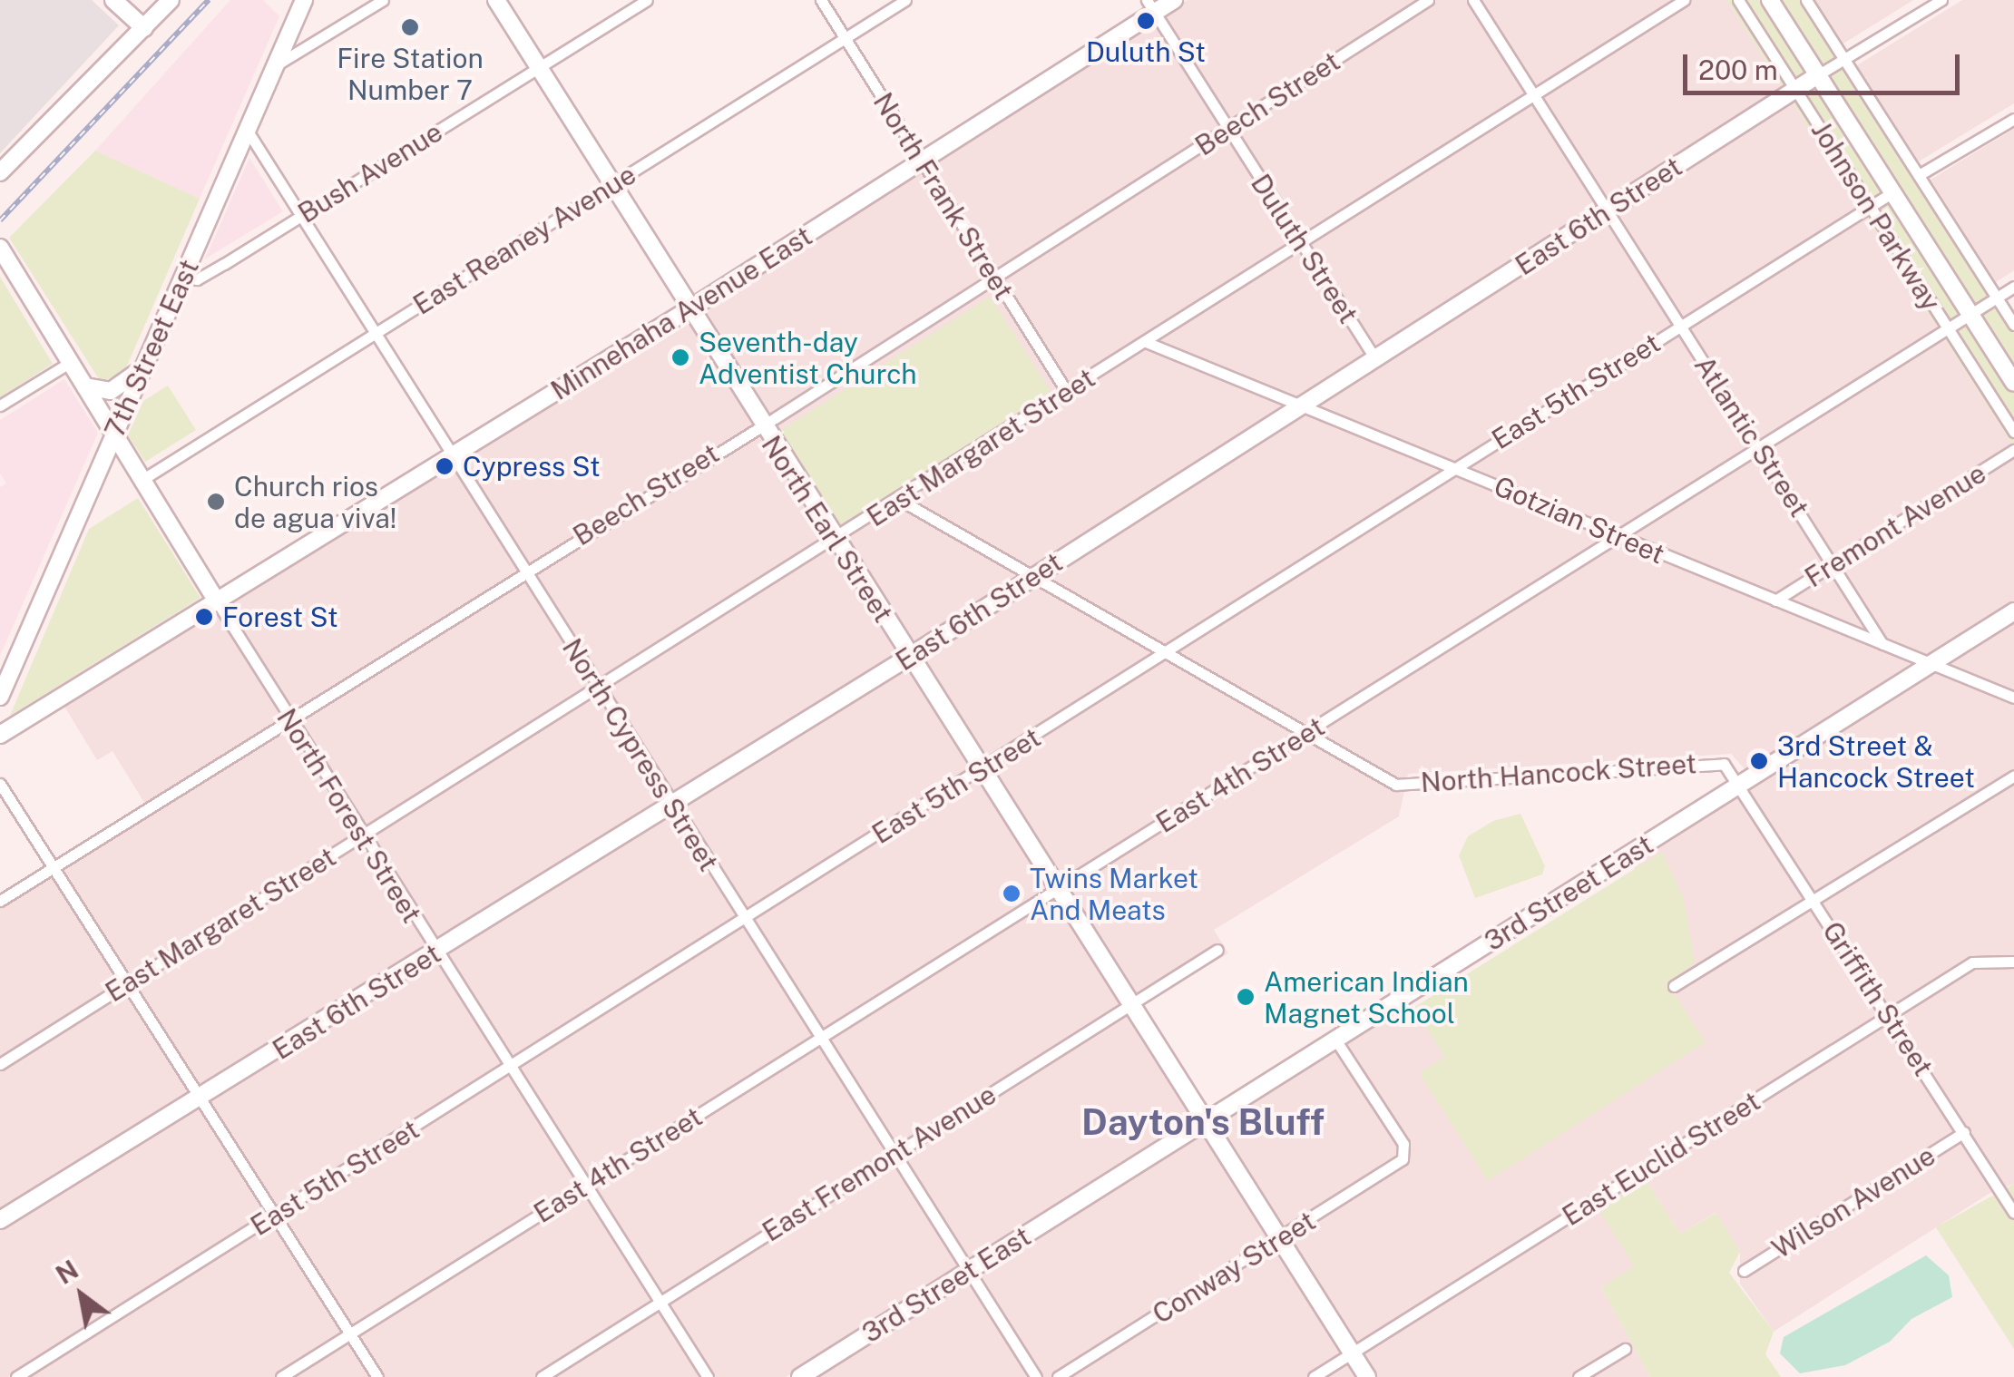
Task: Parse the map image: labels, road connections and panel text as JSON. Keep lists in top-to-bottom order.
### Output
{
  "streets": {
    "street": [
      "Beech Street",
      "Bush Avenue",
      "North Frank Street",
      "East 6th Street",
      "Johnson Parkway",
      "East Reaney Avenue",
      "Duluth Street",
      "Minnehaha Avenue East",
      "7th Street East",
      "East 5th Street",
      "Atlantic Street",
      "East Margaret Street",
      "Gotzian Street",
      "Fremont Avenue",
      "North Earl Street",
      "North Cypress Street",
      "North Hancock Street",
      "East 4th Street",
      "North Forest Street",
      "3rd Street East",
      "Griffith Street",
      "East Euclid Street",
      "East Fremont Avenue",
      "Wilson Avenue",
      "Conway Street"
    ]
  },
  "crossings": [
    ["Beech Street", "North Frank Street"],
    ["Beech Street", "Duluth Street"],
    ["Beech Street", "North Earl Street"],
    ["Beech Street", "North Cypress Street"],
    ["Beech Street", "North Forest Street"],
    ["Bush Avenue", "7th Street East"],
    ["Bush Avenue", "North Earl Street"],
    ["Bush Avenue", "North Cypress Street"],
    ["North Frank Street", "East Reaney Avenue"],
    ["North Frank Street", "Minnehaha Avenue East"],
    ["North Frank Street", "East Margaret Street"],
    ["East 6th Street", "Johnson Parkway"],
    ["East 6th Street", "Duluth Street"],
    ["East 6th Street", "Atlantic Street"],
    ["East 6th Street", "Gotzian Street"],
    ["East 6th Street", "North Earl Street"],
    ["East 6th Street", "North Cypress Street"],
    ["East 6th Street", "North Hancock Street"],
    ["East 6th Street", "North Forest Street"],
    ["Johnson Parkway", "East 5th Street"],
    ["Johnson Parkway", "East 4th Street"],
    ["East Reaney Avenue", "North Earl Street"],
    ["East Reaney Avenue", "North Cypress Street"],
    ["East Reaney Avenue", "North Forest Street"],
    ["Duluth Street", "Minnehaha Avenue East"],
    ["Duluth Street", "East Margaret Street"],
    ["Minnehaha Avenue East", "North Earl Street"],
    ["Minnehaha Avenue East", "North Cypress Street"],
    ["Minnehaha Avenue East", "North Forest Street"],
    ["7th Street East", "North Cypress Street"],
    ["7th Street East", "North Forest Street"],
    ["East 5th Street", "Atlantic Street"],
    ["East 5th Street", "Gotzian Street"],
    ["East 5th Street", "North Earl Street"],
    ["East 5th Street", "North Cypress Street"],
    ["East 5th Street", "North Hancock Street"],
    ["East 5th Street", "North Forest Street"],
    ["Atlantic Street", "East Margaret Street"],
    ["Atlantic Street", "Gotzian Street"],
    ["Atlantic Street", "Fremont Avenue"],
    ["Atlantic Street", "East 4th Street"],
    ["East Margaret Street", "Gotzian Street"],
    ["East Margaret Street", "North Earl Street"],
    ["East Margaret Street", "North Cypress Street"],
    ["East Margaret Street", "North Hancock Street"],
    ["East Margaret Street", "North Forest Street"],
    ["Gotzian Street", "Fremont Avenue"],
    ["Gotzian Street", "East 4th Street"],
    ["Gotzian Street", "3rd Street East"],
    ["North Earl Street", "East 4th Street"],
    ["North Earl Street", "3rd Street East"],
    ["North Earl Street", "East Euclid Street"],
    ["North Earl Street", "East Fremont Avenue"],
    ["North Earl Street", "Conway Street"],
    ["North Cypress Street", "East 4th Street"],
    ["North Cypress Street", "3rd Street East"],
    ["North Cypress Street", "East Fremont Avenue"],
    ["North Hancock Street", "East 4th Street"],
    ["North Hancock Street", "3rd Street East"],
    ["North Hancock Street", "Griffith Street"],
    ["East 4th Street", "North Forest Street"],
    ["North Forest Street", "East Fremont Avenue"],
    ["3rd Street East", "Griffith Street"],
    ["3rd Street East", "Conway Street"],
    ["Griffith Street", "East Euclid Street"],
    ["Griffith Street", "Wilson Avenue"]
  ],
  "districts": ["Dayton's Bluff"],
  "places": [
    "Duluth St",
    "Fire Station Number 7",
    "Seventh-day Adventist Church",
    "Cypress St",
    "Church rios de agua viva!",
    "Forest St",
    "3rd Street & Hancock Street",
    "Twins Market And Meats",
    "American Indian Magnet School"
  ],
  "scale_bar": "200 m",
  "north": "top left"
}
